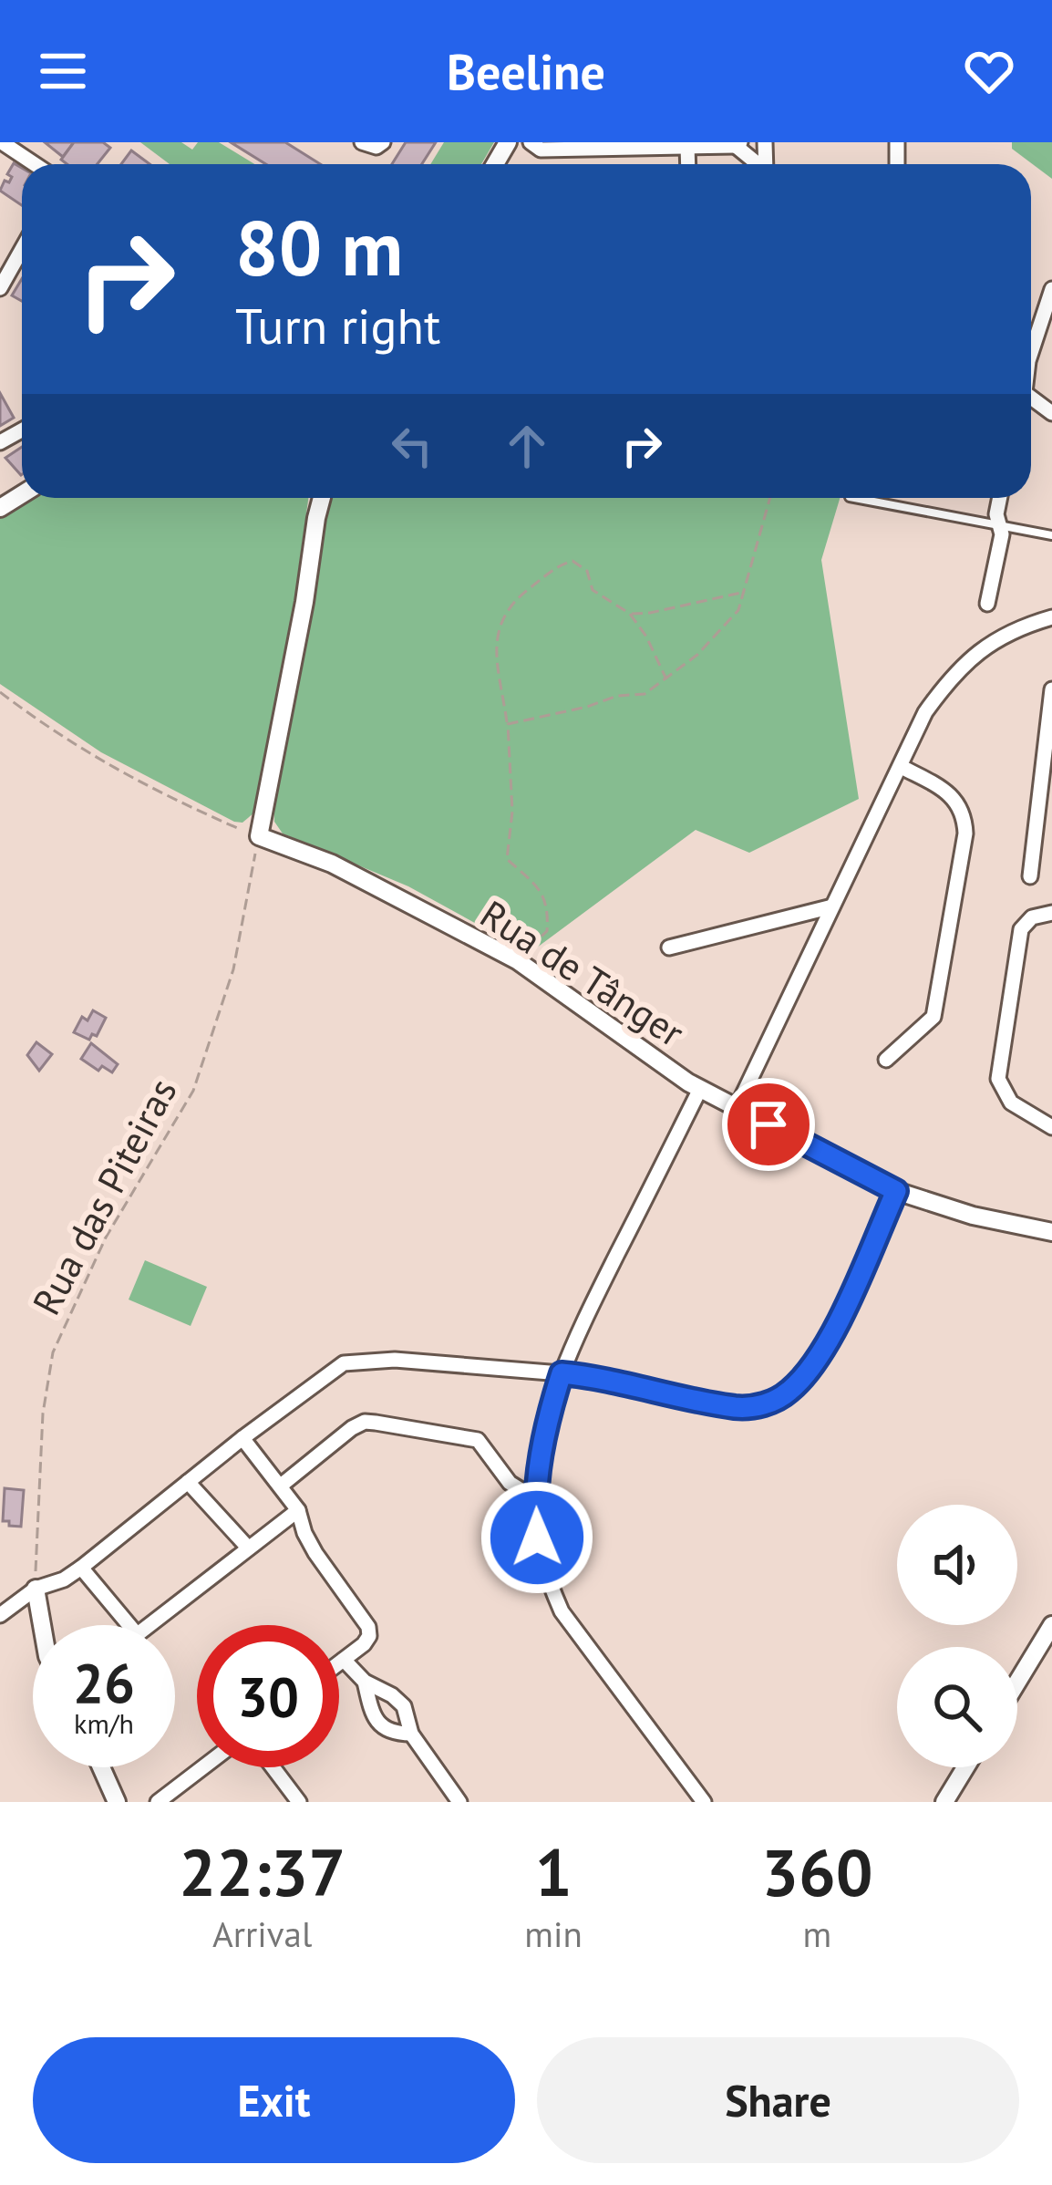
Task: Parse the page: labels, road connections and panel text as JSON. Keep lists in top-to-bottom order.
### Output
{
  "streets": {
    "street": ["Rua de Tânger"],
    "path": ["Rua das Piteiras"]
  },
  "crossings": [
    ["Rua de Tânger", "Rua das Piteiras"]
  ],
  "page": {
    "header": "Beeline",
    "turn": ["80 m", "Turn right"],
    "speed": "26 km/h",
    "limit": "30",
    "eta": [
      "22:37",
      "Arrival",
      "1",
      "min",
      "360",
      "m"
    ],
    "buttons": ["Exit", "Share"]
  }
}
